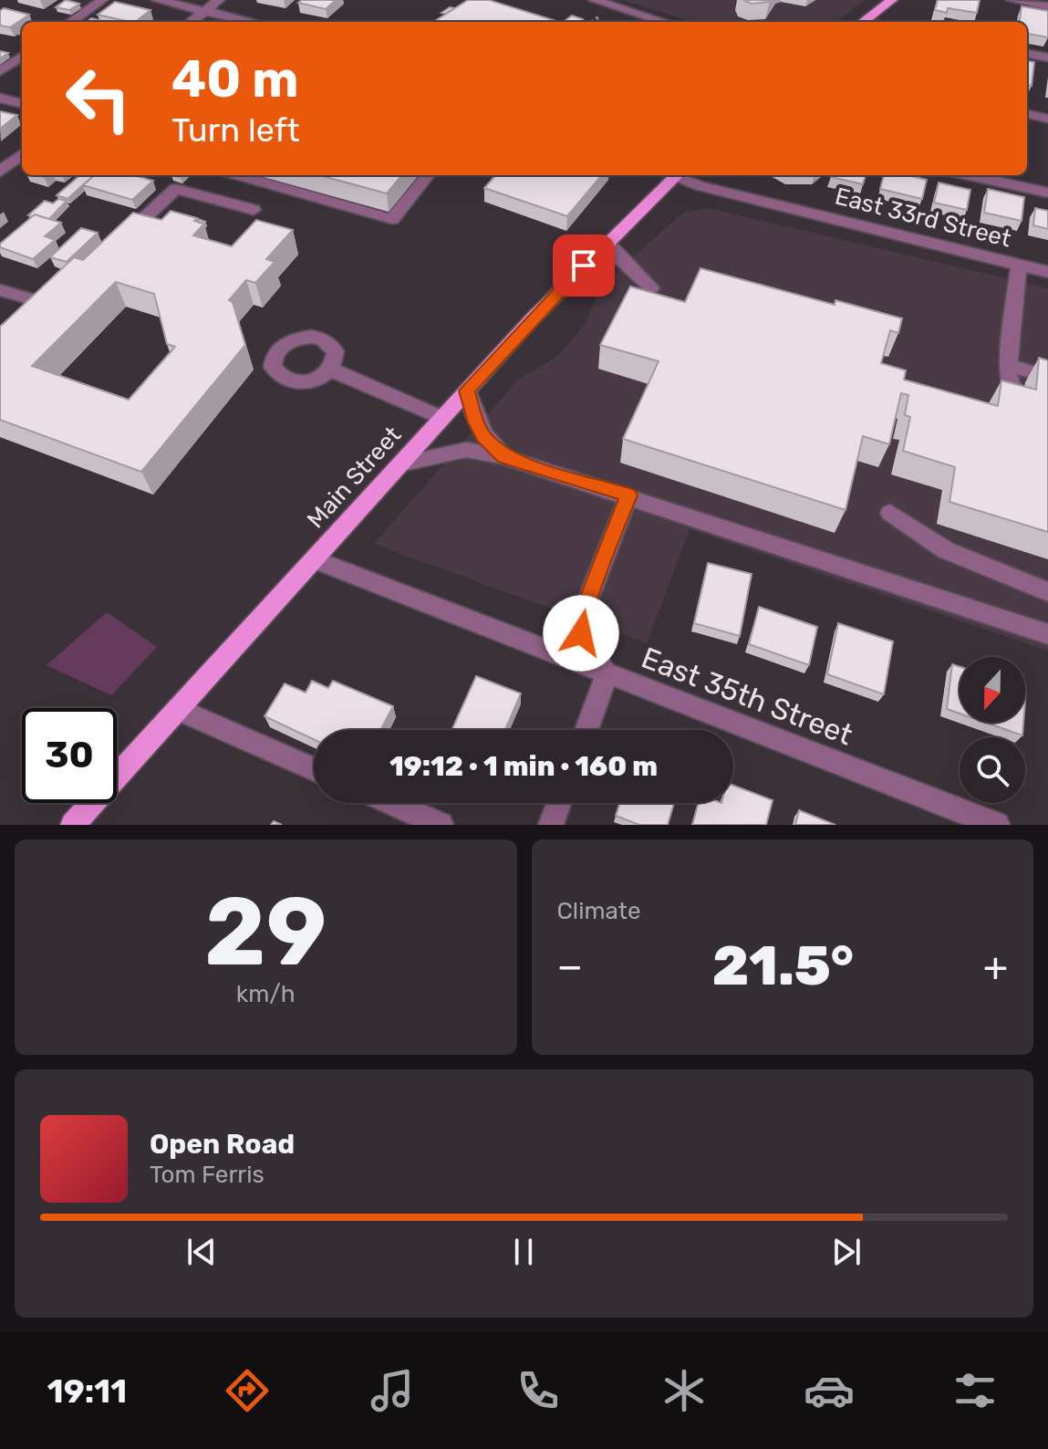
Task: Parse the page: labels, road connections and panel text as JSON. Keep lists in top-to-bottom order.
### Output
{
  "streets": {
    "main road": ["Main Street"],
    "street": ["East 33rd Street", "East 35th Street"]
  },
  "crossings": [
    ["Main Street", "East 35th Street"]
  ],
  "north": "bottom",
  "page": {
    "turn": ["40 m", "Turn left"],
    "limit": "30",
    "trip": "19:12 · 1 min · 160 m",
    "tile": [
      ["29", "km/h"],
      "Climate"
    ],
    "heat": ["−", "21.5°", "+"],
    "song": ["Open Road", "Tom Ferris"],
    "tabs": "19:11"
  }
}
